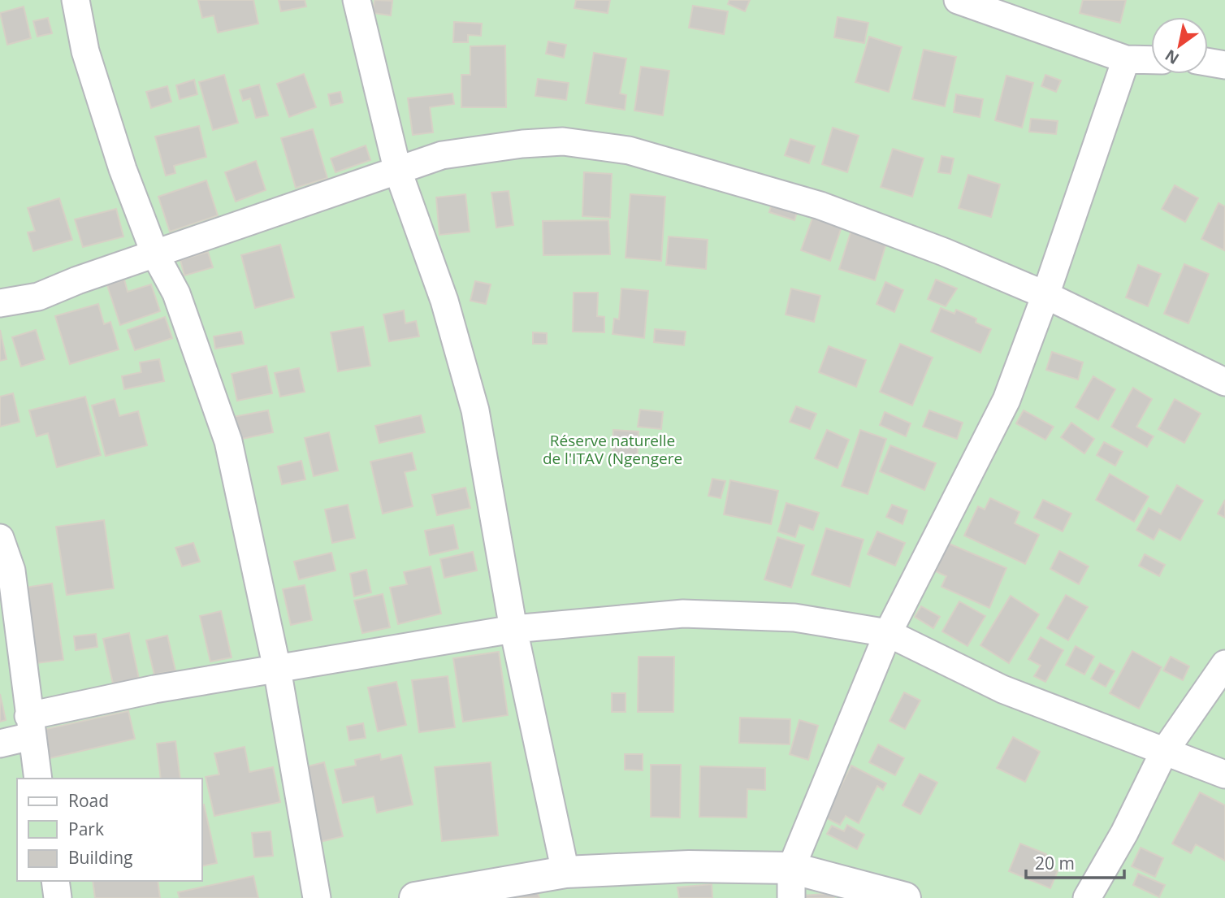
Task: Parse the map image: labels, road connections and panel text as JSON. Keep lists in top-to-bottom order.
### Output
{
  "parks": ["Réserve naturelle de l'ITAV (Ngengere"],
  "legend": ["Road", "Park", "Building"],
  "scale_bar": "20 m",
  "north": "bottom left"
}
